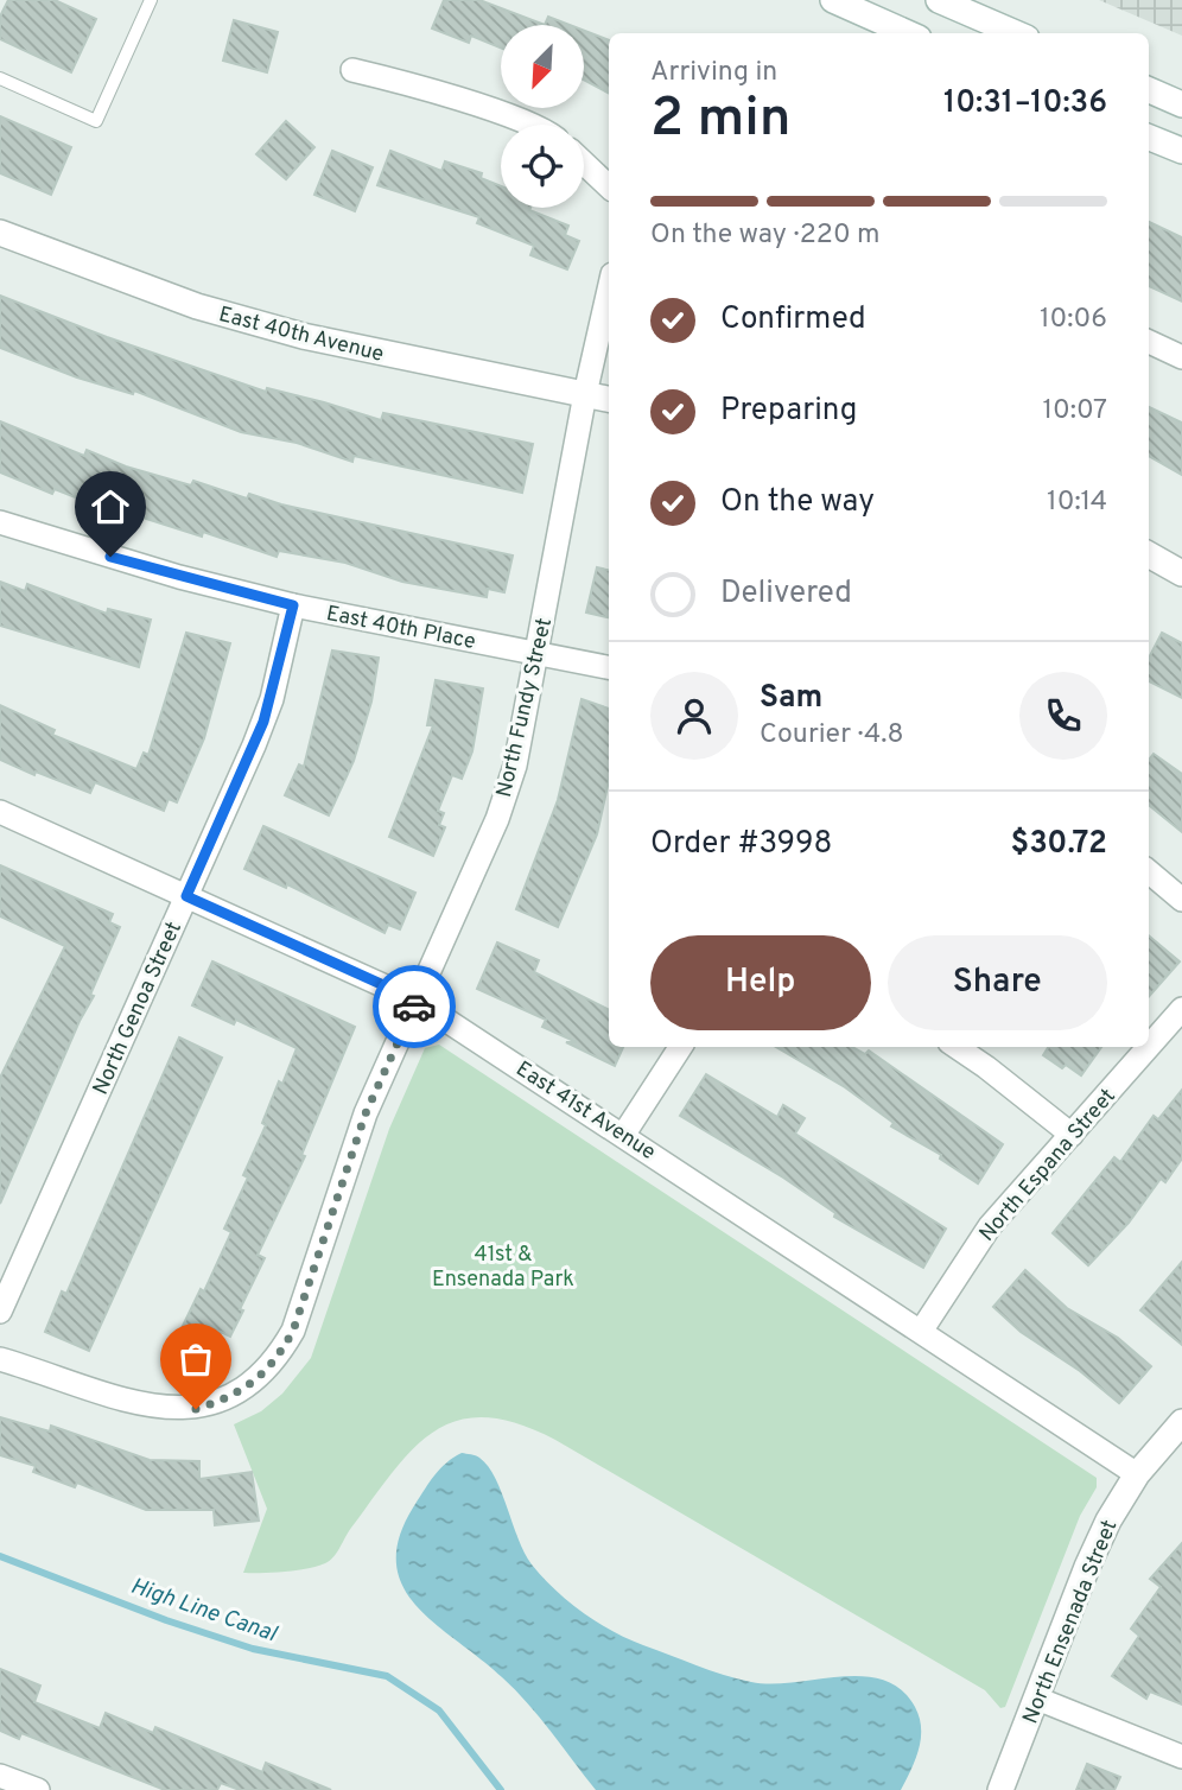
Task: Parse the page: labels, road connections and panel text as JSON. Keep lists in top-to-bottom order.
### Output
{
  "streets": {
    "street": [
      "East 40th Avenue",
      "East 40th Place",
      "North Fundy Street",
      "North Genoa Street",
      "East 41st Avenue",
      "North Espana Street",
      "North Ensenada Street"
    ]
  },
  "crossings": [
    ["East 40th Avenue", "North Fundy Street"],
    ["East 40th Place", "North Fundy Street"],
    ["East 40th Place", "North Genoa Street"],
    ["North Fundy Street", "East 41st Avenue"],
    ["North Genoa Street", "East 41st Avenue"],
    ["East 41st Avenue", "North Espana Street"],
    ["East 41st Avenue", "North Ensenada Street"]
  ],
  "water": ["High Line Canal"],
  "parks": ["41st & Ensenada Park"],
  "north": "bottom left",
  "page": {
    "heading": ["2 min", "Arriving in", "10:31–10:36"],
    "panel": [
      "Sam",
      "Courier · 4.8",
      "Order #3998",
      "$30.72"
    ],
    "bar": "On the way · 220 m",
    "list": [
      ["Confirmed", "10:06"],
      ["Preparing", "10:07"],
      ["On the way", "10:14"],
      "Delivered"
    ],
    "buttons": ["Help", "Share"]
  }
}
